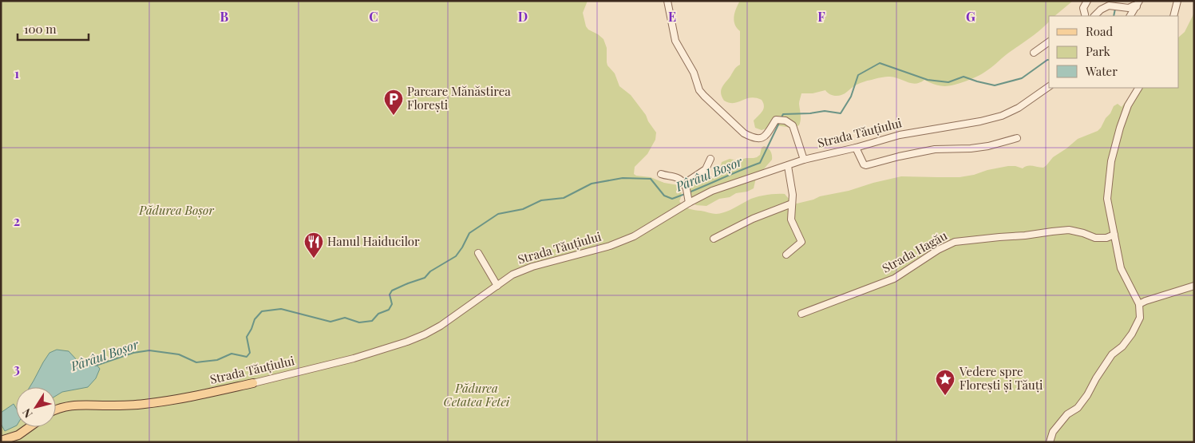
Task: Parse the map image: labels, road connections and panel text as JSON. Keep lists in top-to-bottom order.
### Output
{
  "streets": {
    "main road": ["Strada Tăuțiului"],
    "street": ["Strada Hagău"]
  },
  "water": ["Pârâul Boșor"],
  "parks": ["Pădurea Boșor", "Pădurea Cetatea Fetei"],
  "places": {
    "parking": ["Parcare Mănăstirea Florești"],
    "restaurant": ["Hanul Haiducilor"],
    "place": ["Vedere spre Florești și Tăuți"]
  },
  "legend": ["Road", "Park", "Water"],
  "scale_bar": "100 m",
  "north": "bottom left",
  "grid": {
    "columns": [
      "B",
      "C",
      "D",
      "E",
      "F",
      "G"
    ],
    "rows": ["1", "2", "3"]
  }
}
